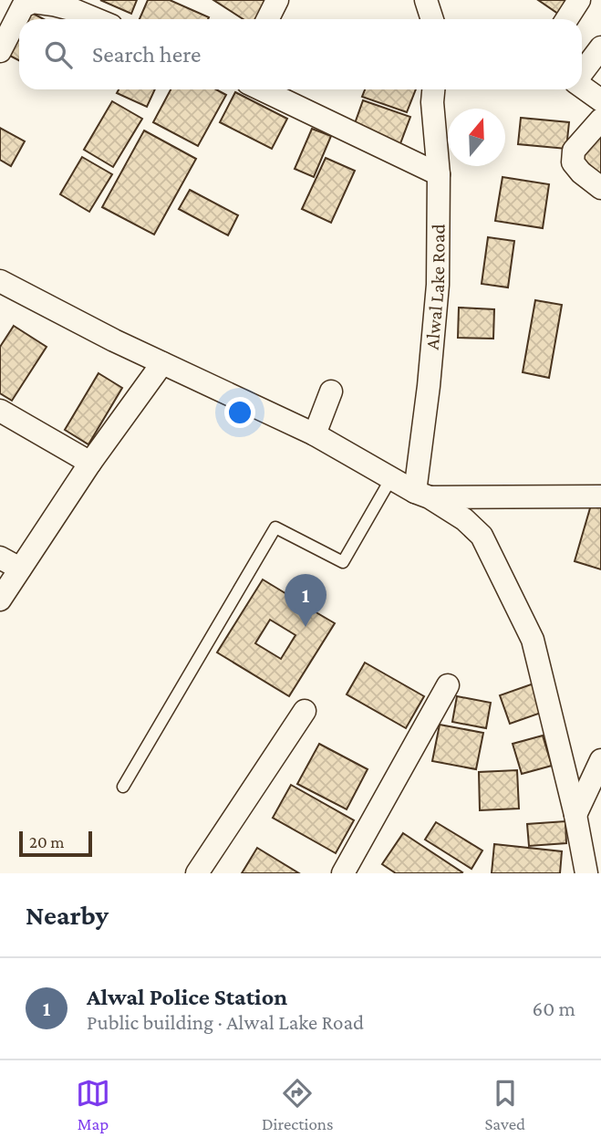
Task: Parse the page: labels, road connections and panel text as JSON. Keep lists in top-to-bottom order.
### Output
{
  "streets": {
    "street": ["Alwal Lake Road"]
  },
  "scale_bar": "20 m",
  "north": "top",
  "page": {
    "search": "Search here",
    "pins": "1",
    "scale": "20 m",
    "heading": "Nearby",
    "list": [
      {
        "mark": "1",
        "name": "Alwal Police Station",
        "note": "Public building · Alwal Lake Road",
        "value": "60 m"
      }
    ],
    "nav": ["Map", "Directions", "Saved"]
  }
}
